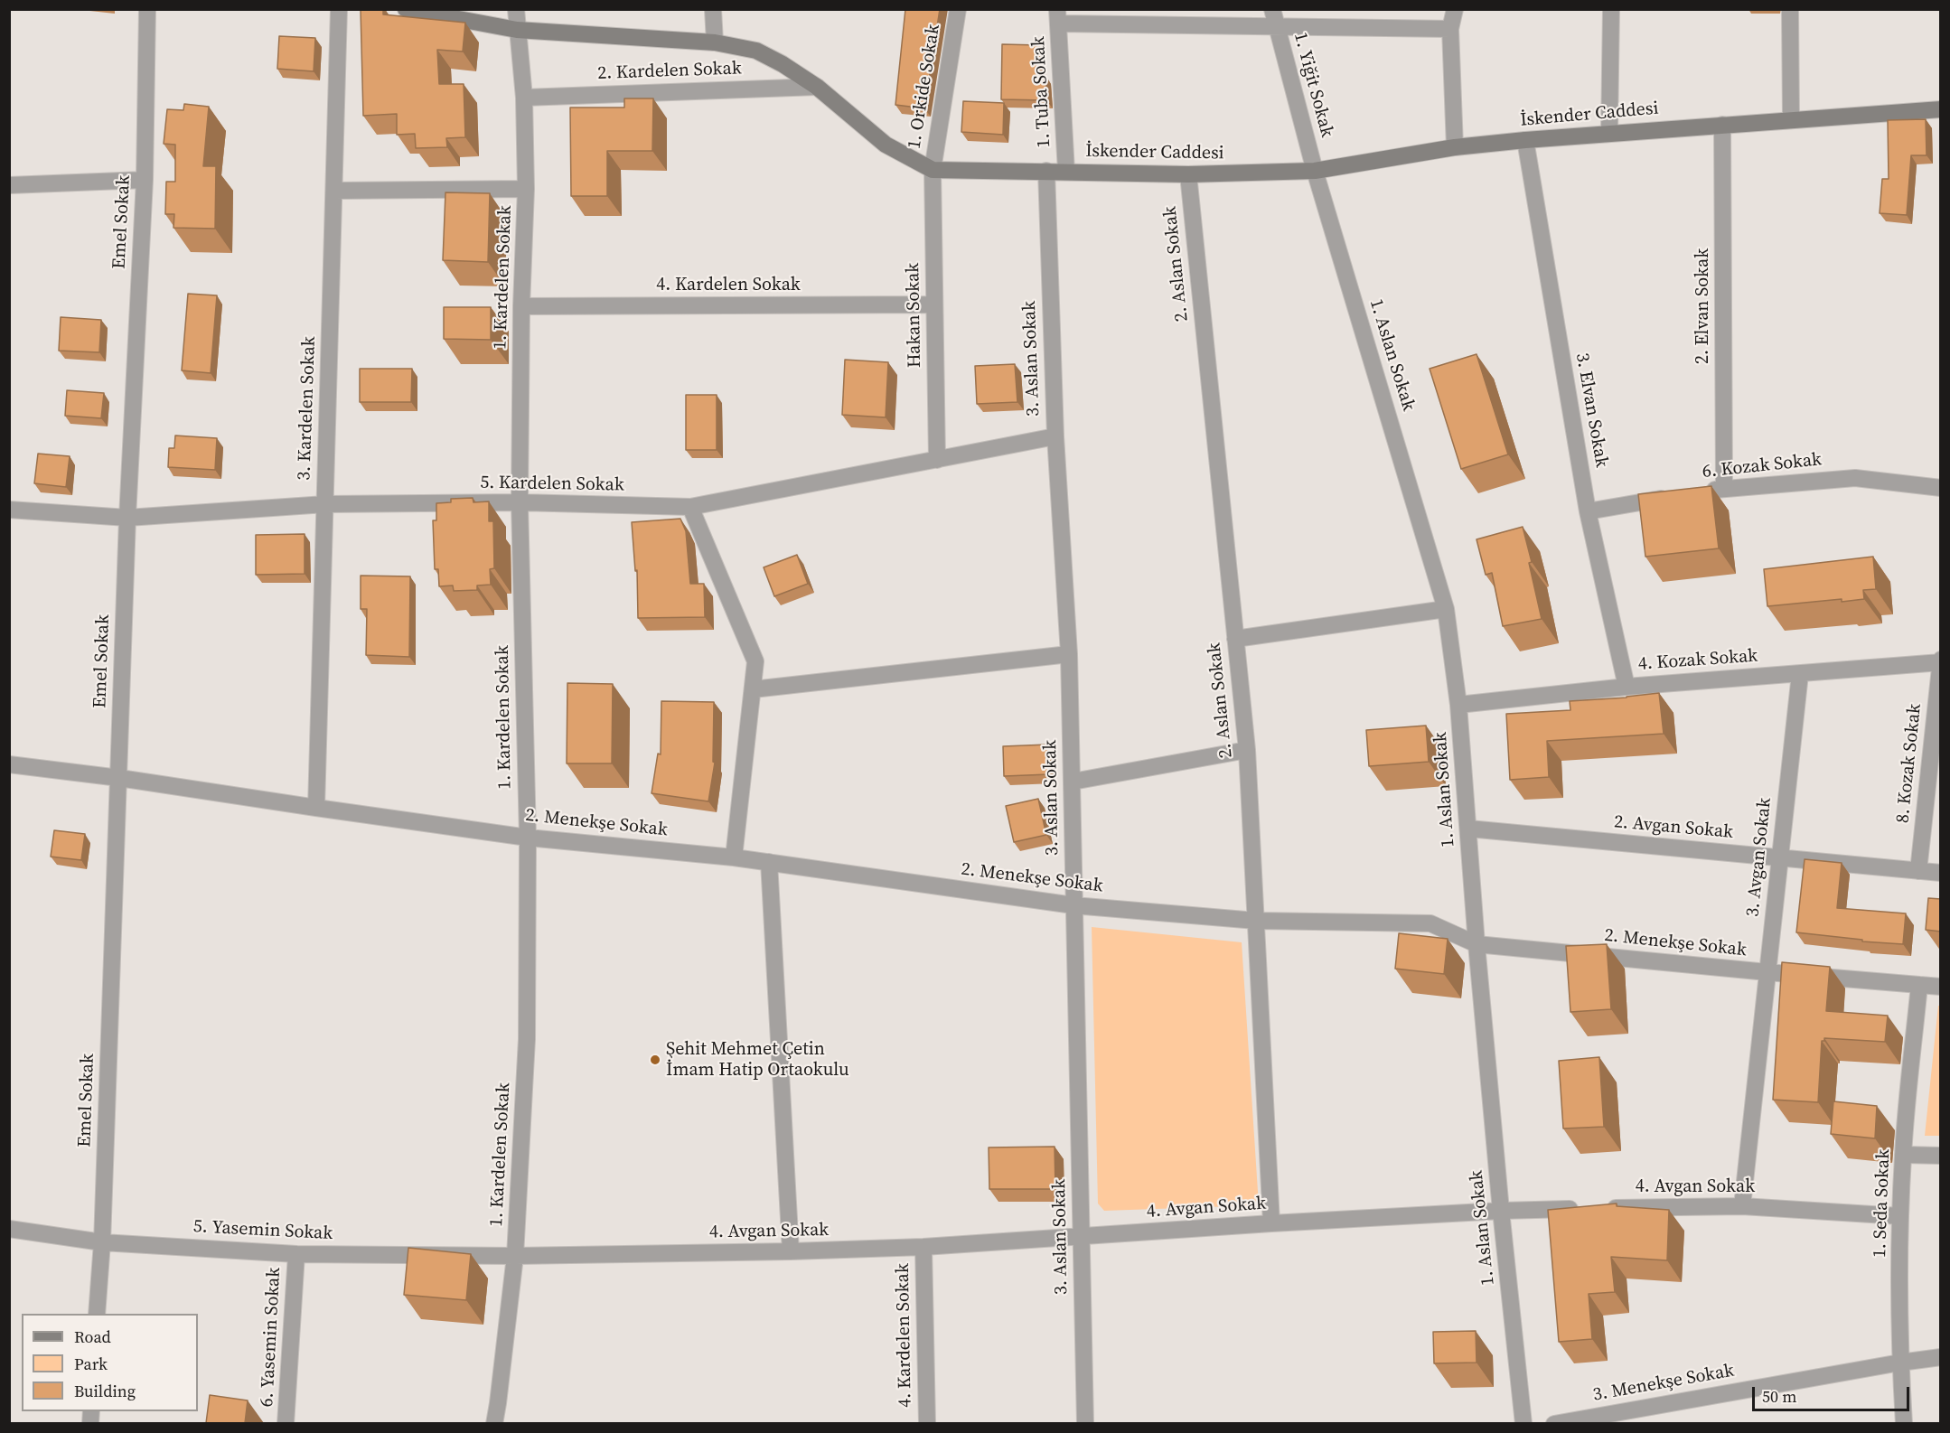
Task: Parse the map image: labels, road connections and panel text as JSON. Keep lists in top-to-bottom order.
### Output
{
  "streets": {
    "street": [
      "2. Kardelen Sokak",
      "1. Yiğit Sokak",
      "1. Orkide Sokak",
      "1. Tuba Sokak",
      "İskender Caddesi",
      "Emel Sokak",
      "2. Aslan Sokak",
      "1. Kardelen Sokak",
      "4. Kardelen Sokak",
      "2. Elvan Sokak",
      "Hakan Sokak",
      "1. Aslan Sokak",
      "3. Aslan Sokak",
      "3. Kardelen Sokak",
      "3. Elvan Sokak",
      "6. Kozak Sokak",
      "5. Kardelen Sokak",
      "4. Kozak Sokak",
      "8. Kozak Sokak",
      "2. Menekşe Sokak",
      "2. Avgan Sokak",
      "3. Avgan Sokak",
      "4. Avgan Sokak",
      "1. Seda Sokak",
      "5. Yasemin Sokak",
      "6. Yasemin Sokak",
      "3. Menekşe Sokak"
    ]
  },
  "crossings": [
    ["2. Kardelen Sokak", "İskender Caddesi"],
    ["2. Kardelen Sokak", "1. Kardelen Sokak"],
    ["1. Yiğit Sokak", "İskender Caddesi"],
    ["1. Yiğit Sokak", "1. Aslan Sokak"],
    ["1. Orkide Sokak", "İskender Caddesi"],
    ["1. Orkide Sokak", "Hakan Sokak"],
    ["1. Tuba Sokak", "İskender Caddesi"],
    ["İskender Caddesi", "2. Aslan Sokak"],
    ["İskender Caddesi", "1. Kardelen Sokak"],
    ["İskender Caddesi", "2. Elvan Sokak"],
    ["İskender Caddesi", "Hakan Sokak"],
    ["İskender Caddesi", "1. Aslan Sokak"],
    ["İskender Caddesi", "3. Aslan Sokak"],
    ["İskender Caddesi", "3. Elvan Sokak"],
    ["Emel Sokak", "5. Kardelen Sokak"],
    ["Emel Sokak", "2. Menekşe Sokak"],
    ["Emel Sokak", "5. Yasemin Sokak"],
    ["2. Aslan Sokak", "2. Menekşe Sokak"],
    ["2. Aslan Sokak", "4. Avgan Sokak"],
    ["1. Kardelen Sokak", "4. Kardelen Sokak"],
    ["1. Kardelen Sokak", "5. Kardelen Sokak"],
    ["1. Kardelen Sokak", "2. Menekşe Sokak"],
    ["1. Kardelen Sokak", "4. Avgan Sokak"],
    ["1. Kardelen Sokak", "5. Yasemin Sokak"],
    ["4. Kardelen Sokak", "Hakan Sokak"],
    ["4. Kardelen Sokak", "4. Avgan Sokak"],
    ["2. Elvan Sokak", "6. Kozak Sokak"],
    ["Hakan Sokak", "5. Kardelen Sokak"],
    ["1. Aslan Sokak", "4. Kozak Sokak"],
    ["1. Aslan Sokak", "2. Menekşe Sokak"],
    ["1. Aslan Sokak", "2. Avgan Sokak"],
    ["1. Aslan Sokak", "4. Avgan Sokak"],
    ["3. Aslan Sokak", "5. Kardelen Sokak"],
    ["3. Aslan Sokak", "2. Menekşe Sokak"],
    ["3. Aslan Sokak", "4. Avgan Sokak"],
    ["3. Kardelen Sokak", "5. Kardelen Sokak"],
    ["3. Kardelen Sokak", "2. Menekşe Sokak"],
    ["3. Elvan Sokak", "4. Kozak Sokak"],
    ["4. Kozak Sokak", "8. Kozak Sokak"],
    ["4. Kozak Sokak", "3. Avgan Sokak"],
    ["8. Kozak Sokak", "2. Avgan Sokak"],
    ["2. Menekşe Sokak", "3. Avgan Sokak"],
    ["2. Menekşe Sokak", "1. Seda Sokak"],
    ["2. Avgan Sokak", "3. Avgan Sokak"],
    ["3. Avgan Sokak", "4. Avgan Sokak"],
    ["4. Avgan Sokak", "1. Seda Sokak"],
    ["4. Avgan Sokak", "5. Yasemin Sokak"],
    ["1. Seda Sokak", "3. Menekşe Sokak"],
    ["5. Yasemin Sokak", "6. Yasemin Sokak"]
  ],
  "places": ["Şehit Mehmet Çetin İmam Hatip Ortaokulu"],
  "legend": ["Road", "Park", "Building"],
  "scale_bar": "50 m"
}
